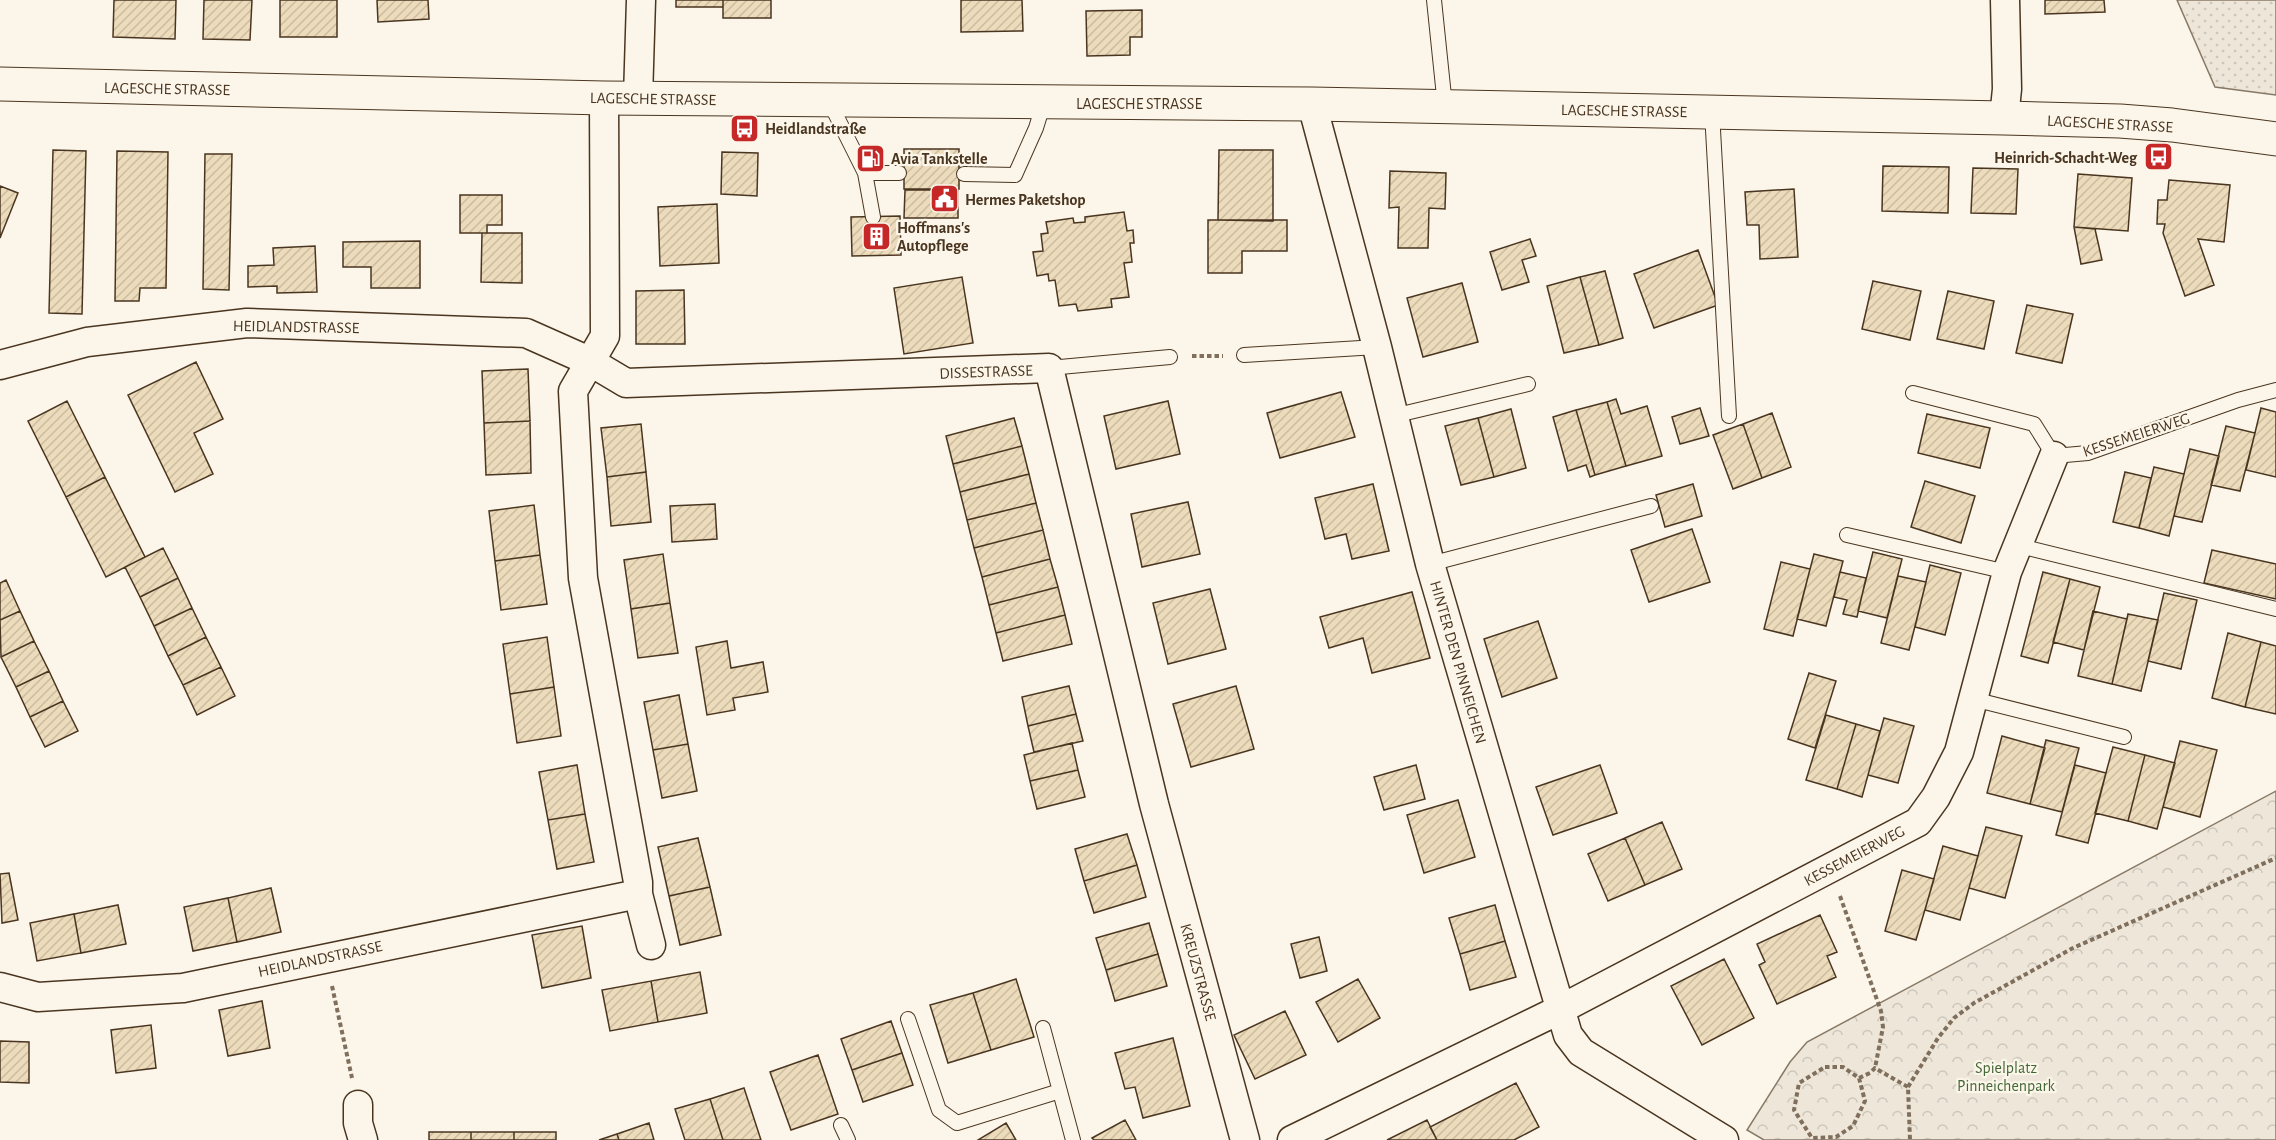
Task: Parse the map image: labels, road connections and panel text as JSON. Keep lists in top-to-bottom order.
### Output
{
  "streets": {
    "street": [
      "LAGESCHE STRASSE",
      "HEIDLANDSTRASSE",
      "DISSESTRASSE",
      "KESSEMEIERWEG",
      "HINTER DEN PINNEICHEN",
      "KREUZSTRASSE"
    ]
  },
  "crossings": [
    ["LAGESCHE STRASSE", "HINTER DEN PINNEICHEN"],
    ["HEIDLANDSTRASSE", "DISSESTRASSE"],
    ["DISSESTRASSE", "KREUZSTRASSE"],
    ["KESSEMEIERWEG", "HINTER DEN PINNEICHEN"]
  ],
  "parks": ["Spielplatz Pinneichenpark"],
  "places": {
    "bus stop": ["Heidlandstraße", "Heinrich-Schacht-Weg"],
    "fuel station": ["Avia Tankstelle"],
    "public building": ["Hermes Paketshop"],
    "building": ["Hoffmans's Autopflege"]
  }
}
